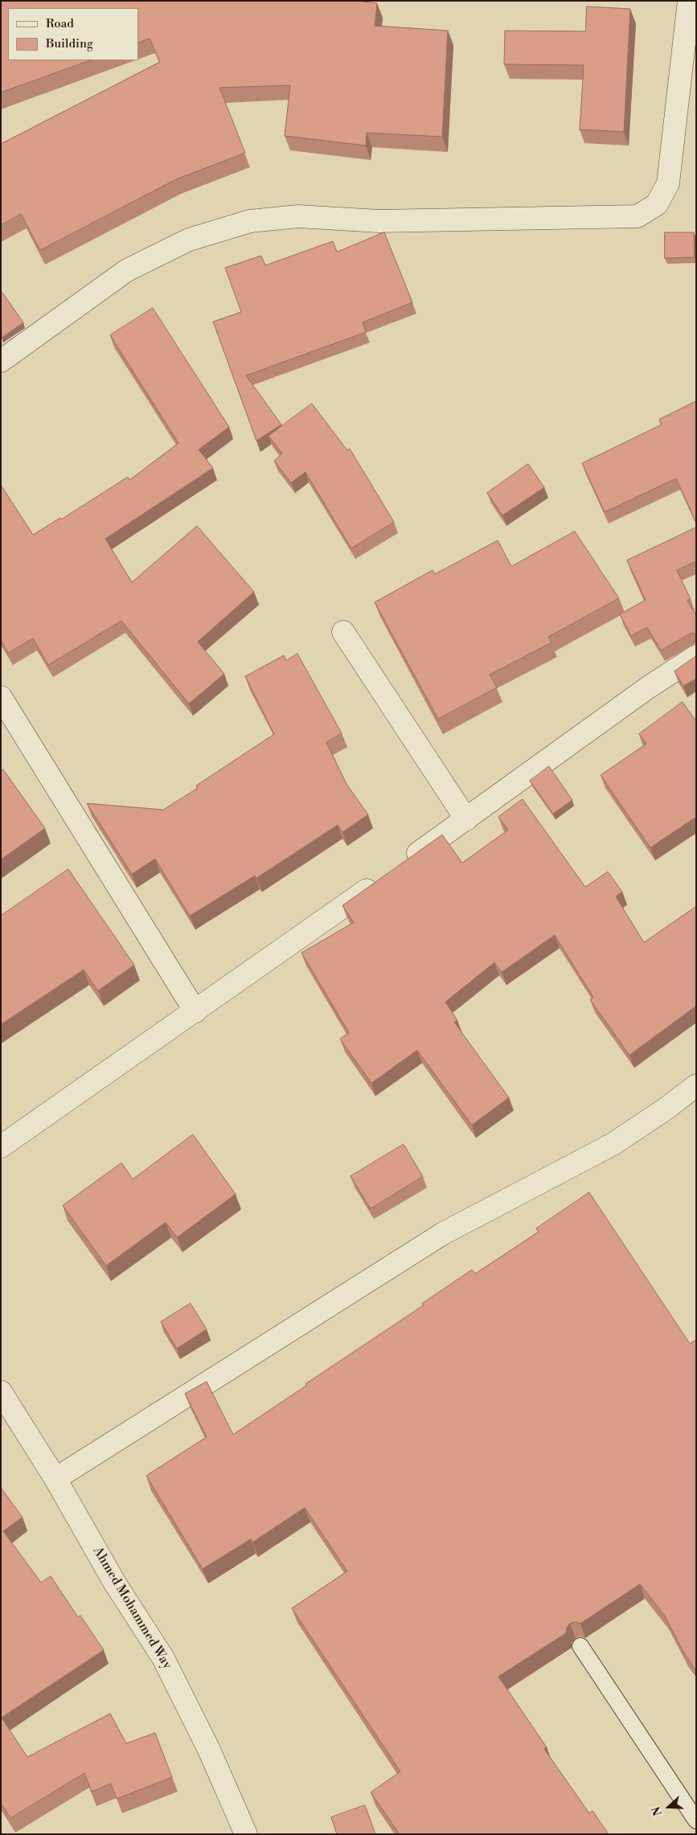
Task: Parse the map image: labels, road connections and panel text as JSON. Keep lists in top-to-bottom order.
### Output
{
  "streets": {
    "street": ["Ahmed Mohammed Way"]
  },
  "legend": ["Road", "Building"],
  "north": "left"
}
